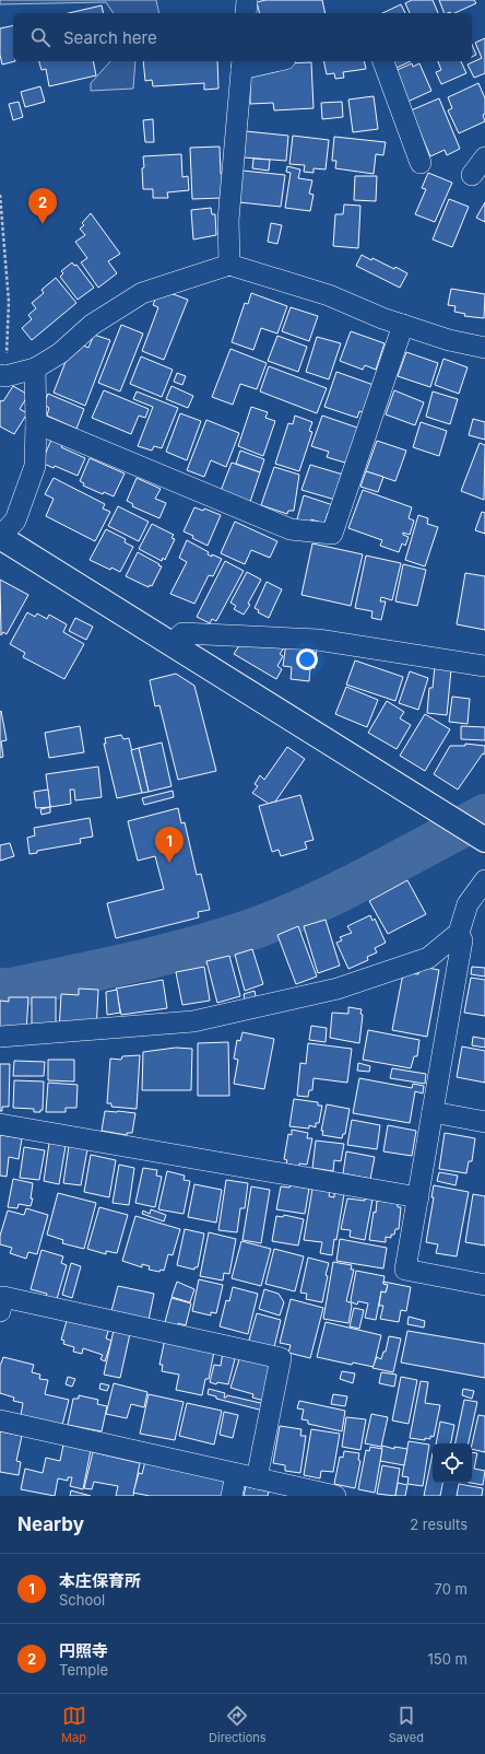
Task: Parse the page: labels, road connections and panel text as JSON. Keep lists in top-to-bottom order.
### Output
{
  "page": {
    "search": "Search here",
    "pins": ["2", "1"],
    "heading": ["Nearby", "2 results"],
    "list": [
      {
        "mark": "1",
        "name": "本庄保育所",
        "note": "School",
        "value": "70 m"
      },
      {
        "mark": "2",
        "name": "円照寺",
        "note": "Temple",
        "value": "150 m"
      }
    ],
    "nav": ["Map", "Directions", "Saved"]
  }
}
